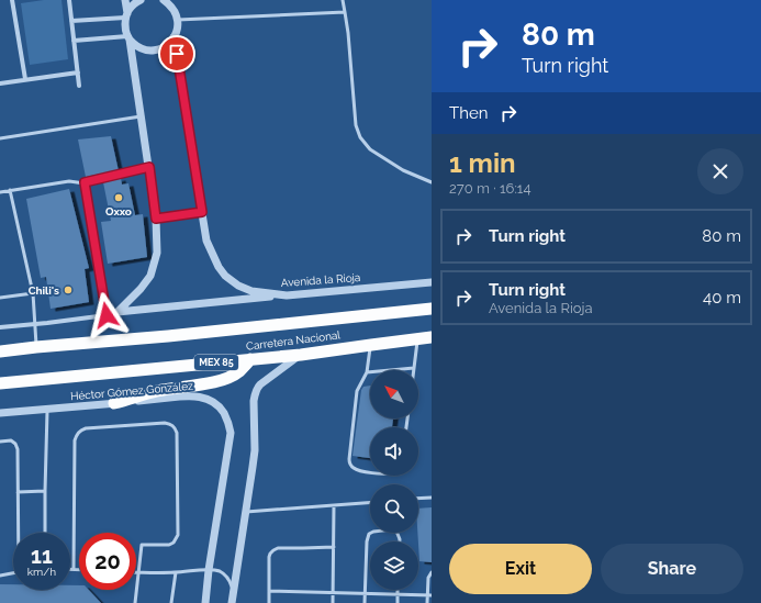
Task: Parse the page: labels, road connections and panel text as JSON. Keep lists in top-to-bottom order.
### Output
{
  "streets": {
    "highway": ["Carretera Nacional", "MEX 85"],
    "street": ["Avenida la Rioja", "Héctor Gómez González"]
  },
  "places": ["Oxxo", "Chili's"],
  "north": "top left",
  "page": {
    "turn": ["80 m", "Turn right"],
    "then": "Then",
    "heading": ["1 min", "270 m · 16:14"],
    "list": [
      {
        "name": "Turn right",
        "value": "80 m"
      },
      {
        "name": "Turn right",
        "note": "Avenida la Rioja",
        "value": "40 m"
      }
    ],
    "speed": "11 km/h",
    "limit": "20",
    "buttons": ["Exit", "Share"]
  }
}
